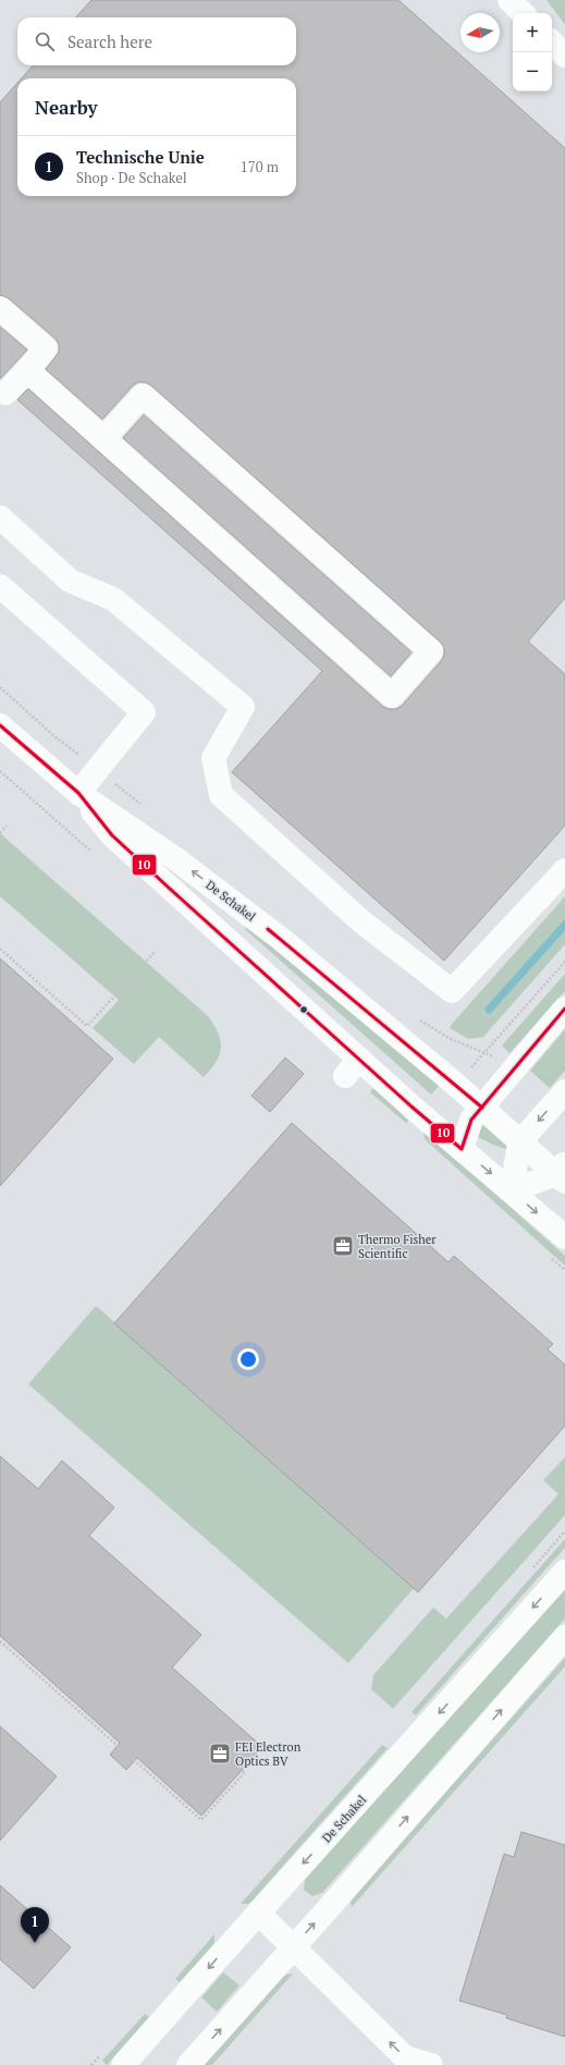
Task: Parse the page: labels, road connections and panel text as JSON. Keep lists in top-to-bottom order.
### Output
{
  "streets": {
    "street": ["De Schakel"]
  },
  "places": {
    "office": ["Thermo Fisher Scientific", "FEI Electron Optics BV"]
  },
  "lines": ["transit line 10"],
  "north": "left",
  "page": {
    "map_buttons": ["+", "−"],
    "search": "Search here",
    "heading": "Nearby",
    "list": [
      {
        "mark": "1",
        "name": "Technische Unie",
        "note": "Shop · De Schakel",
        "value": "170 m"
      }
    ],
    "pins": "1"
  }
}
